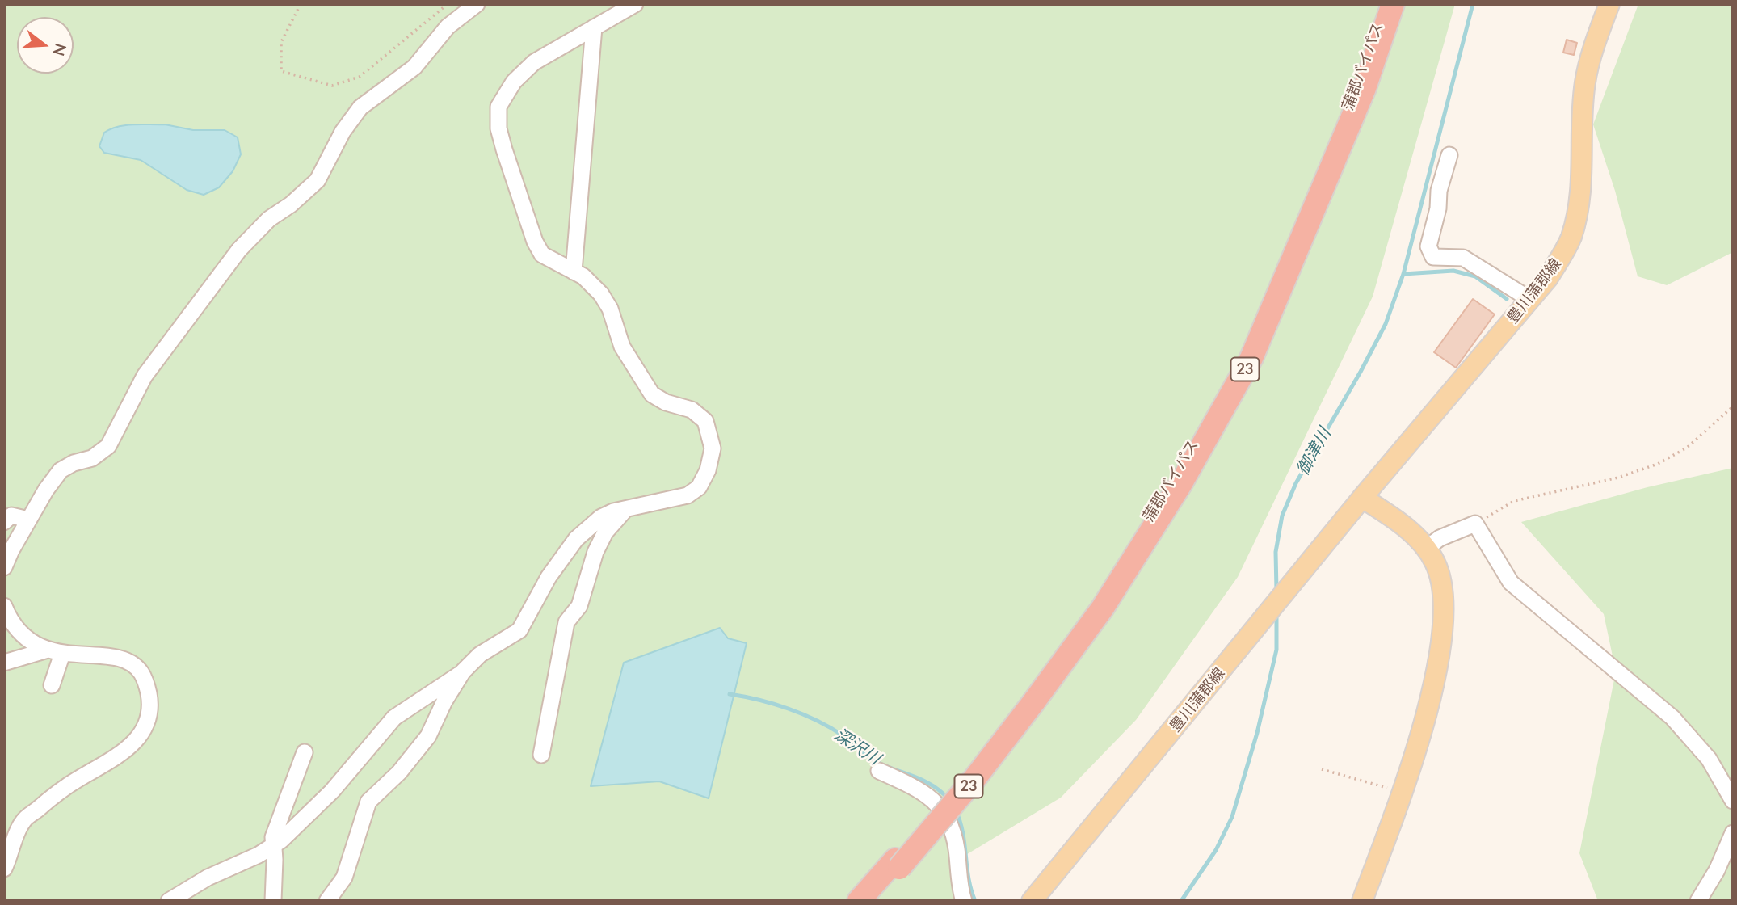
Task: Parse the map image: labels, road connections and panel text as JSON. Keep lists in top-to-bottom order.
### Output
{
  "streets": {
    "highway": ["蒲郡バイパス", "23"],
    "main road": ["豊川蒲郡線"]
  },
  "water": ["御津川", "深沢川"],
  "north": "right"
}
